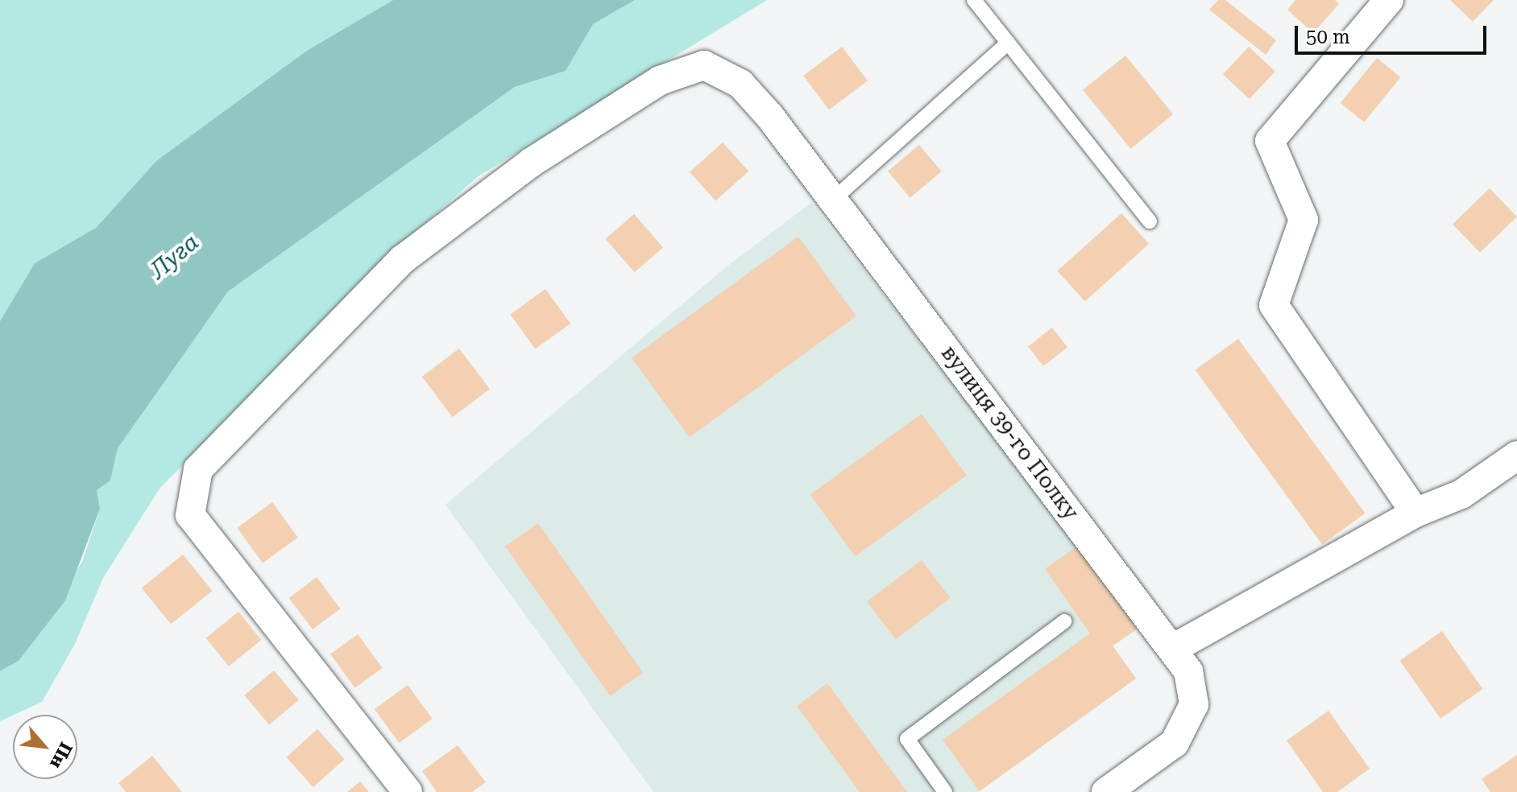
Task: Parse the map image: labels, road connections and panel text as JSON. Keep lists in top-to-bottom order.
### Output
{
  "streets": {
    "street": ["вулиця 39-го Полку"]
  },
  "water": ["Луга"],
  "scale_bar": "50 m",
  "north": "bottom right"
}
